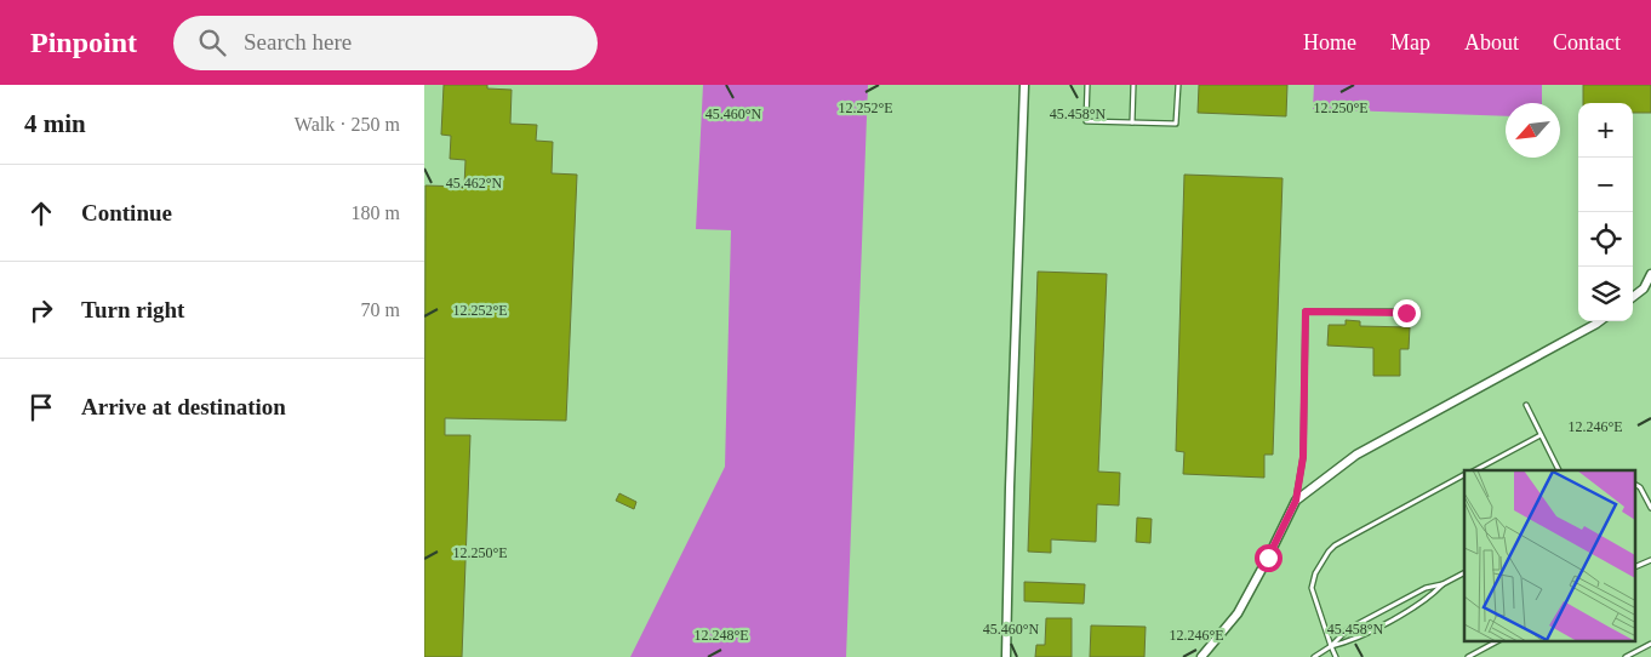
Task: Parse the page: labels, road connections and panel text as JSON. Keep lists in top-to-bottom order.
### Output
{
  "north": "bottom left",
  "page": {
    "header": "Pinpoint",
    "search": "Search here",
    "nav": [
      "Home",
      "Map",
      "About",
      "Contact"
    ],
    "heading": ["4 min", "Walk · 250 m"],
    "map_buttons": ["+", "−"],
    "list": [
      ["Continue", "180 m"],
      ["Turn right", "70 m"],
      "Arrive at destination"
    ]
  },
  "coordinates": [
    "12.250°E",
    "12.252°E",
    "45.460°N",
    "45.458°N",
    "45.462°N",
    "12.246°E",
    "12.248°E"
  ]
}
